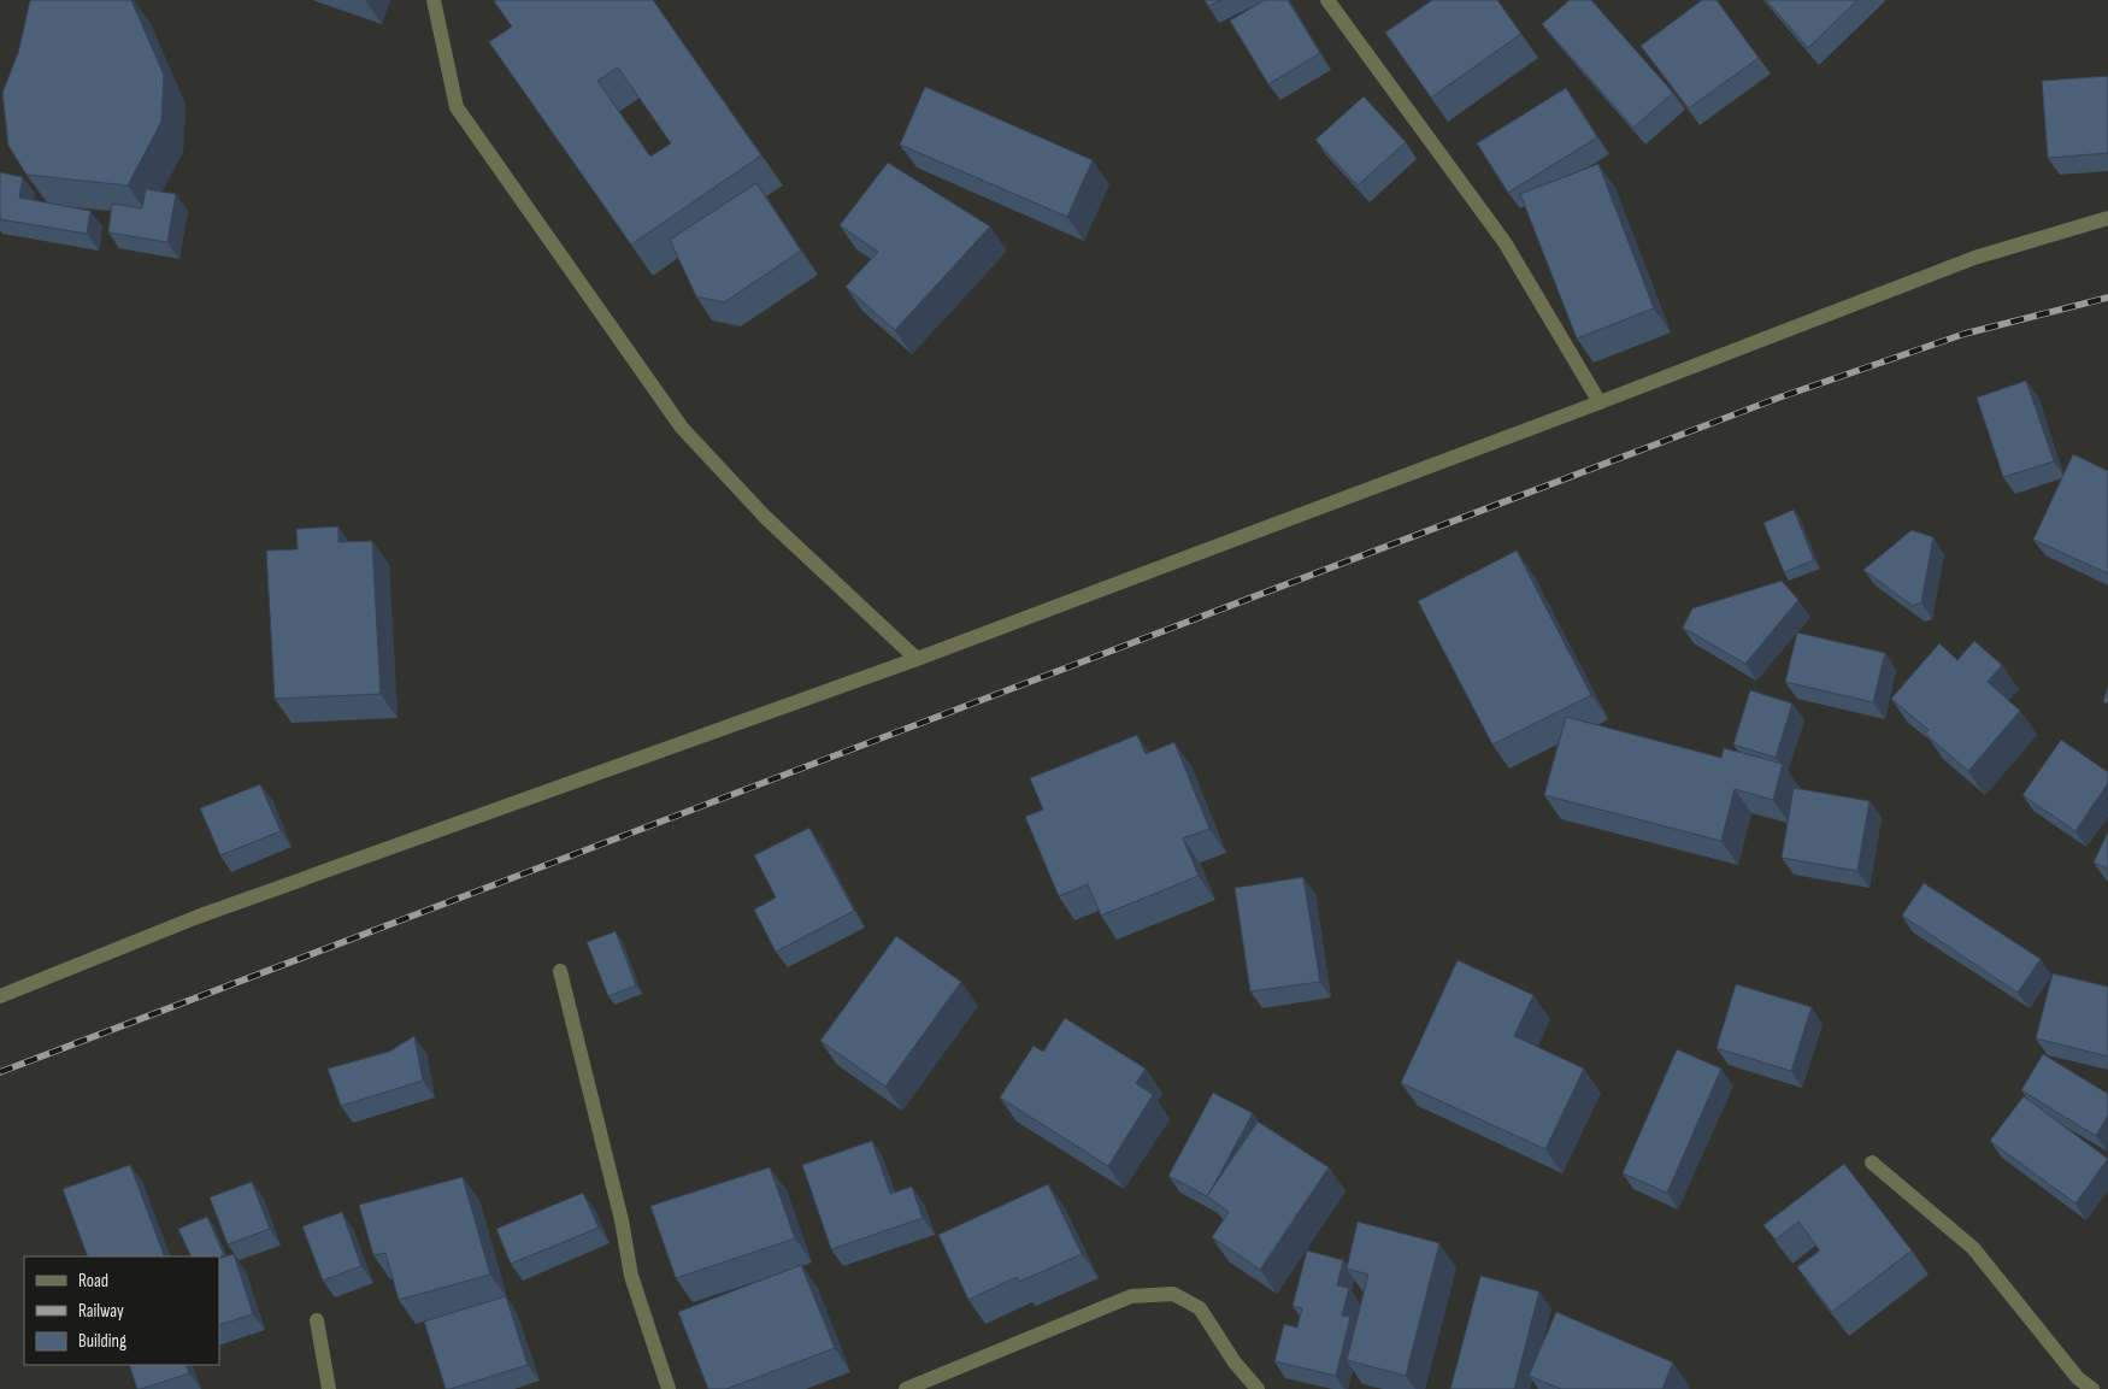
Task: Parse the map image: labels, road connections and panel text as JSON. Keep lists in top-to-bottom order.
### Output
{
  "legend": ["Road", "Railway", "Building"]
}
